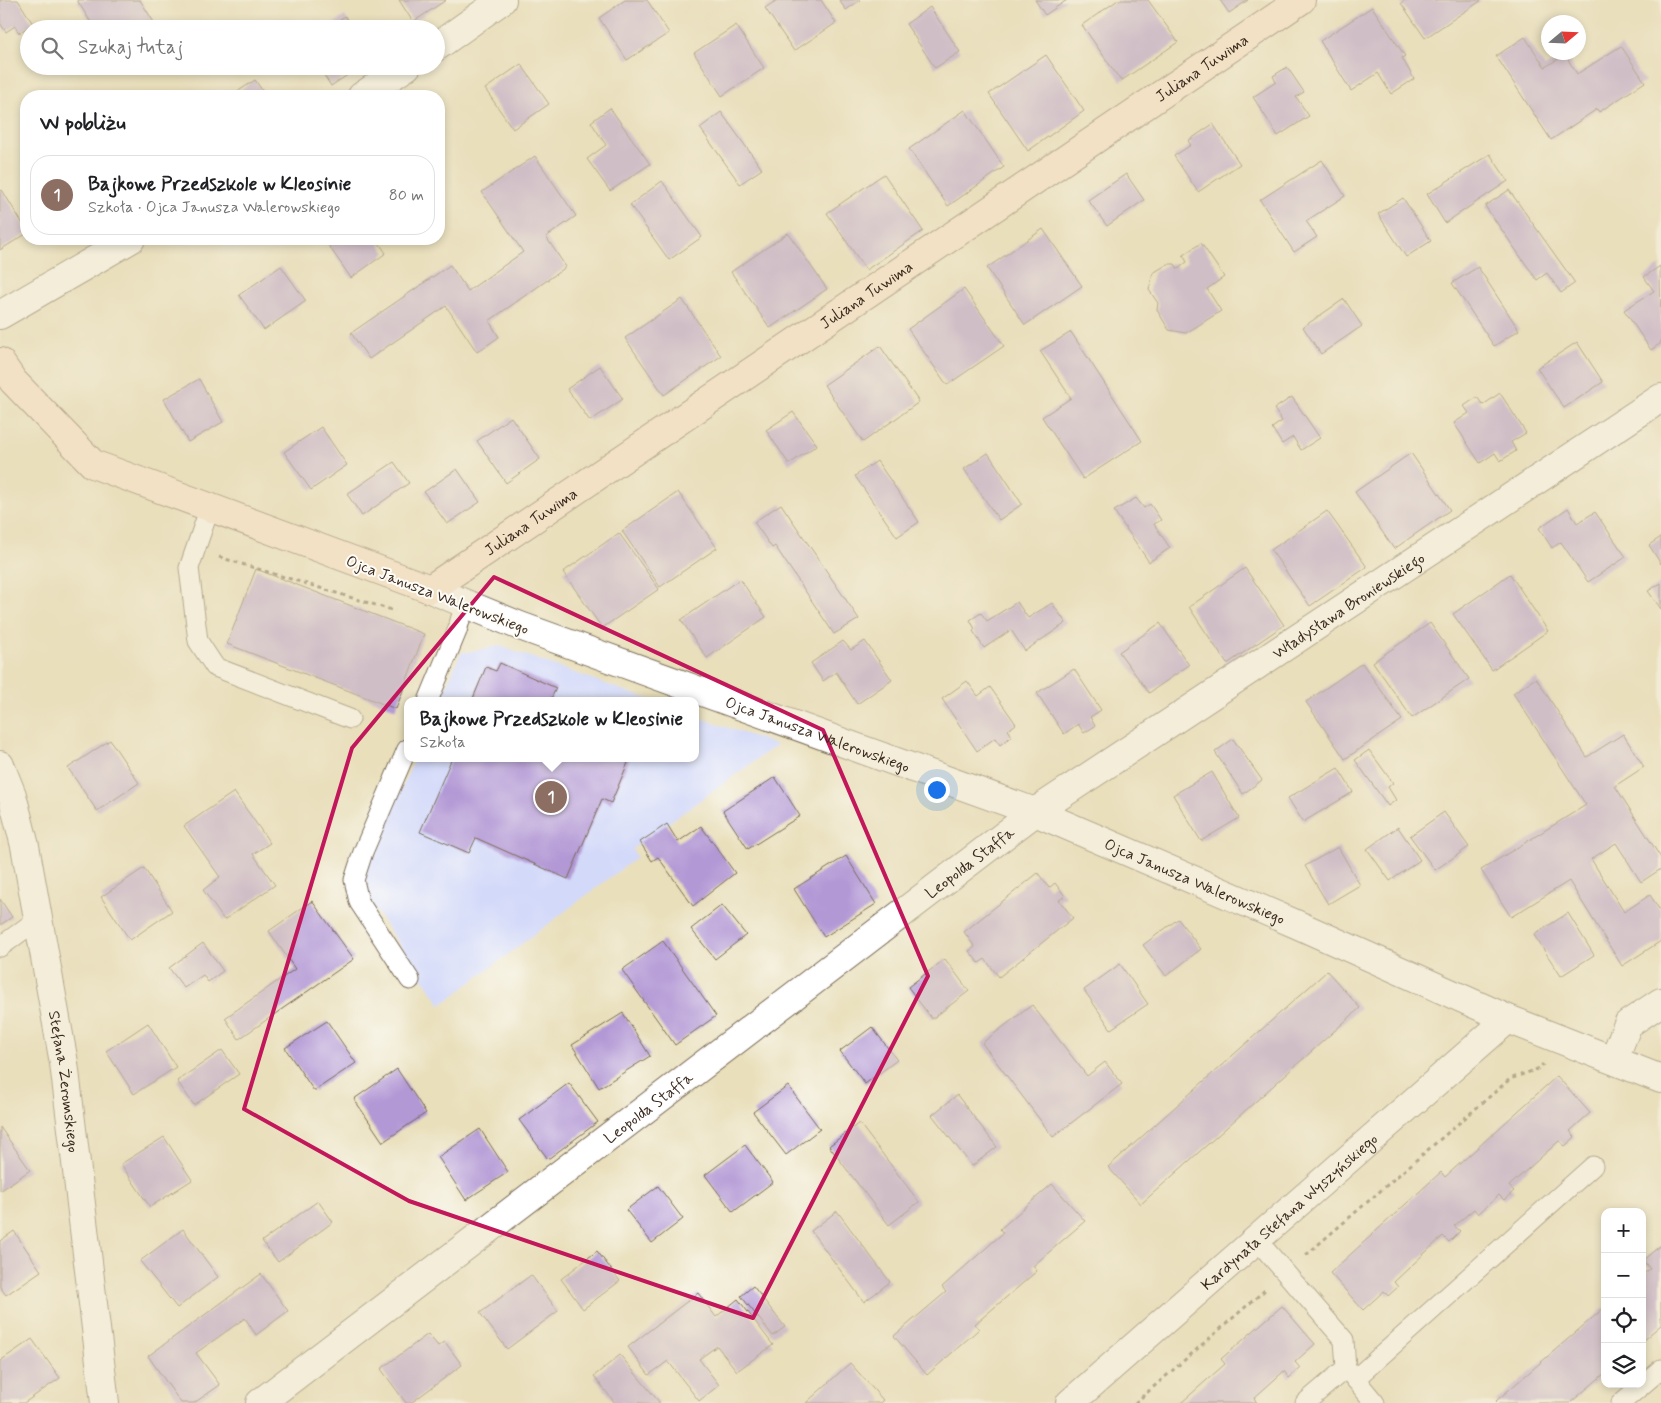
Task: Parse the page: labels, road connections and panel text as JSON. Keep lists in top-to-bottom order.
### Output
{
  "streets": {
    "street": [
      "Juliana Tuwima",
      "Ojca Janusza Walerowskiego",
      "Władysława Broniewskiego",
      "Leopolda Staffa",
      "Stefana Żeromskiego",
      "Kardynała Stefana Wyszyńskiego"
    ]
  },
  "crossings": [
    ["Juliana Tuwima", "Ojca Janusza Walerowskiego"],
    ["Ojca Janusza Walerowskiego", "Władysława Broniewskiego"],
    ["Ojca Janusza Walerowskiego", "Leopolda Staffa"],
    ["Ojca Janusza Walerowskiego", "Kardynała Stefana Wyszyńskiego"],
    ["Władysława Broniewskiego", "Leopolda Staffa"]
  ],
  "north": "right",
  "page": {
    "search": "Szukaj tutaj",
    "heading": "W pobliżu",
    "list": [
      {
        "mark": "1",
        "name": "Bajkowe Przedszkole w Kleosinie",
        "note": "Szkoła · Ojca Janusza Walerowskiego",
        "value": "80 m"
      }
    ],
    "popup": ["Bajkowe Przedszkole w Kleosinie", "Szkoła"],
    "pins": "1",
    "map_buttons": ["+", "−"]
  }
}
